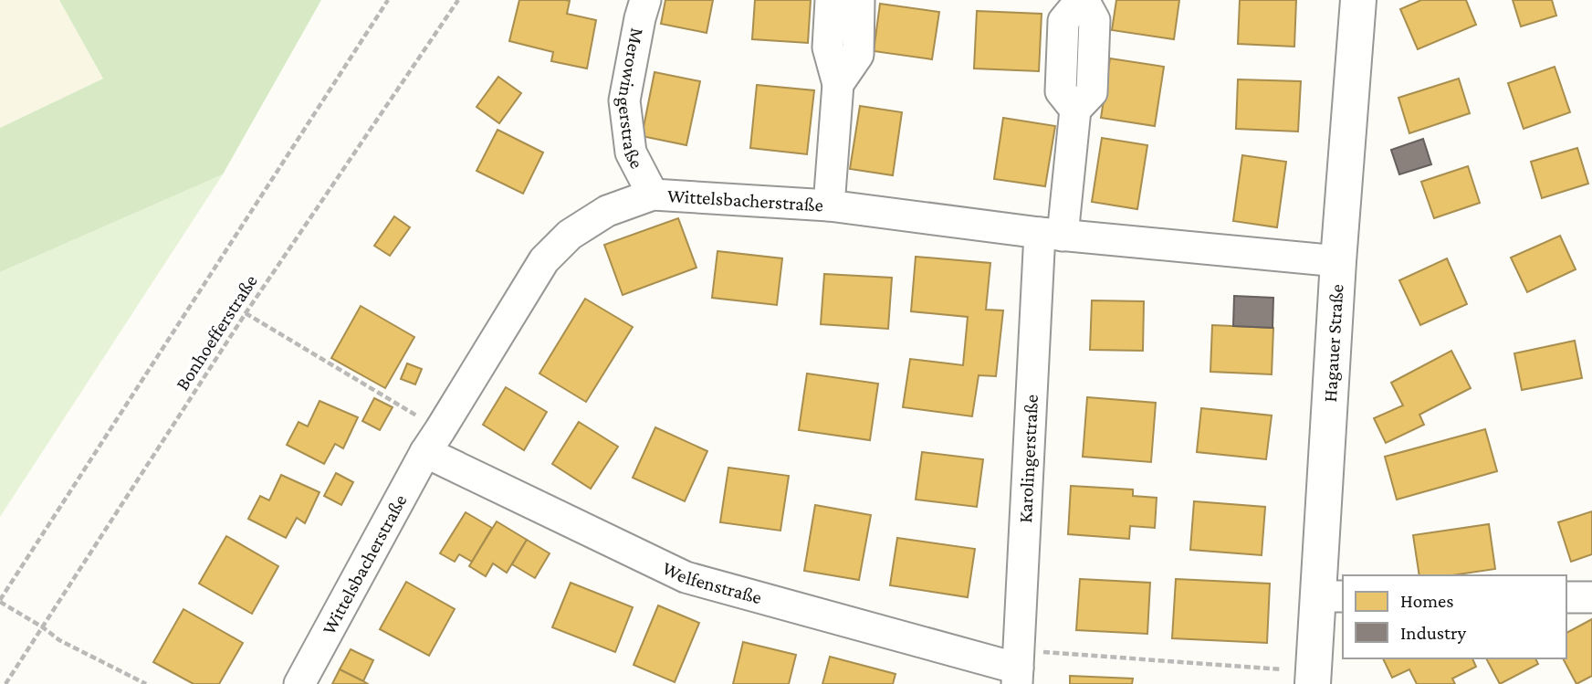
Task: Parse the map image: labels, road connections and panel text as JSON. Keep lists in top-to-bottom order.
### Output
{
  "streets": {
    "street": [
      "Merowingerstraße",
      "Wittelsbacherstraße",
      "Hagauer Straße",
      "Karolingerstraße",
      "Welfenstraße"
    ],
    "path": ["Bonhoefferstraße"]
  },
  "crossings": [
    ["Merowingerstraße", "Wittelsbacherstraße"],
    ["Wittelsbacherstraße", "Hagauer Straße"],
    ["Wittelsbacherstraße", "Karolingerstraße"],
    ["Wittelsbacherstraße", "Welfenstraße"],
    ["Karolingerstraße", "Welfenstraße"]
  ],
  "legend": ["Homes", "Industry"]
}
